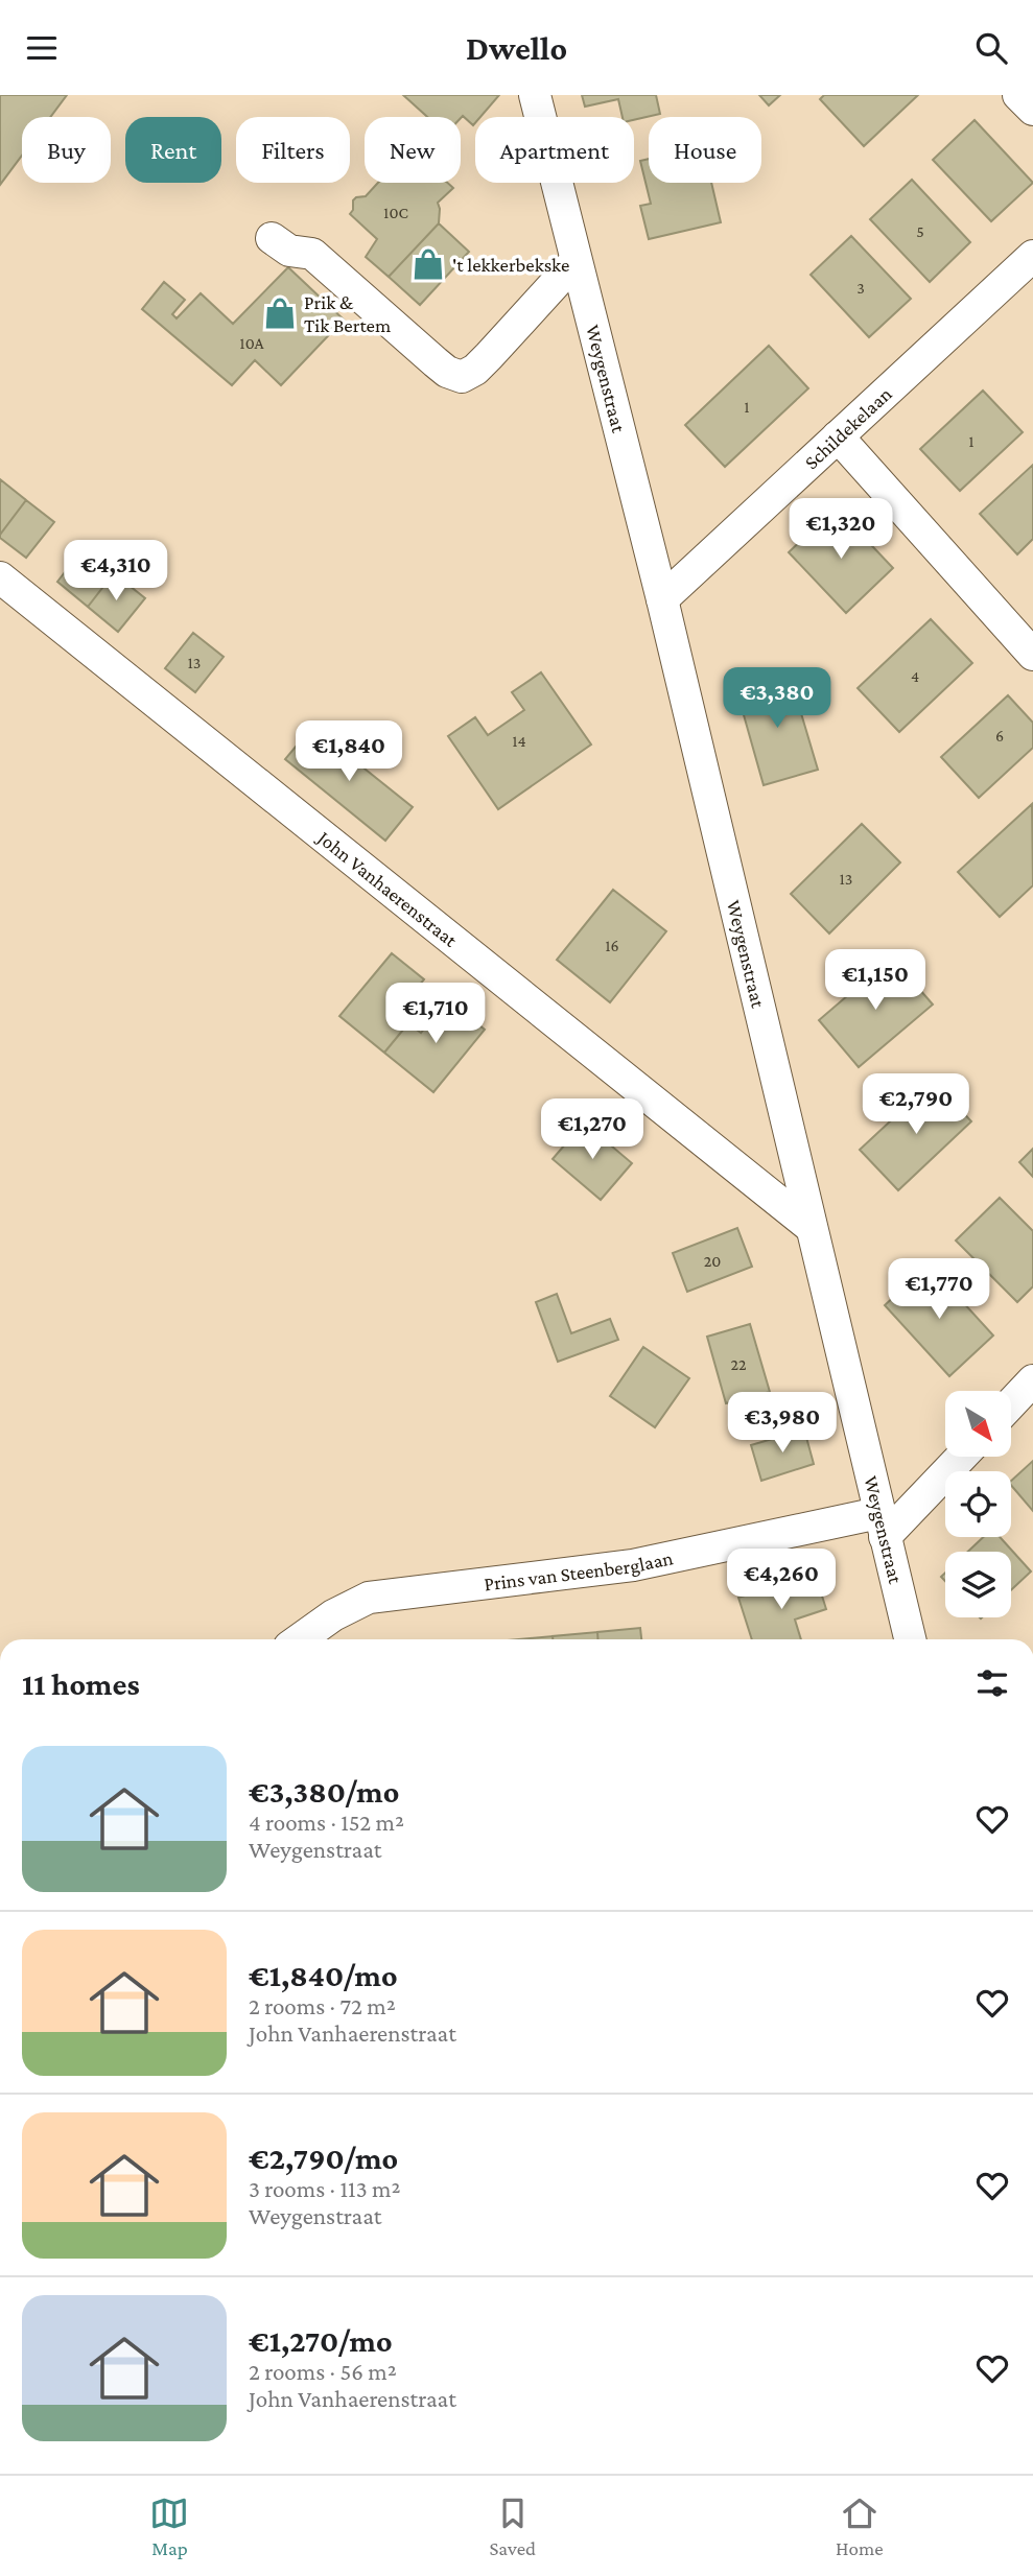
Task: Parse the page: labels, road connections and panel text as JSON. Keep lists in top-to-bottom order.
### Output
{
  "streets": {
    "street": [
      "Weygenstraat",
      "Schildekelaan",
      "John Vanhaerenstraat",
      "Prins van Steenberglaan"
    ]
  },
  "crossings": [
    ["Weygenstraat", "Schildekelaan"],
    ["Weygenstraat", "John Vanhaerenstraat"],
    ["Weygenstraat", "Prins van Steenberglaan"]
  ],
  "places": {
    "shop": ["'t lekkerbekske", "Prik & Tik Bertem"]
  },
  "house_numbers": [
    "10C",
    "5",
    "3",
    "10A",
    "1",
    "1",
    "13",
    "4",
    "6",
    "14",
    "13",
    "16",
    "20",
    "22"
  ],
  "north": "bottom right",
  "page": {
    "header": "Dwello",
    "chip": [
      "Buy",
      "Rent",
      "Filters",
      "New",
      "Apartment",
      "House"
    ],
    "price": [
      "€1,320",
      "€4,310",
      "€3,380",
      "€1,840",
      "€1,150",
      "€1,710",
      "€2,790",
      "€1,270",
      "€1,770",
      "€3,980",
      "€4,260"
    ],
    "heading": "11 homes",
    "list": [
      {
        "name": "€3,380/mo",
        "note": "4 rooms · 152 m² · Weygenstraat"
      },
      {
        "name": "€1,840/mo",
        "note": "2 rooms · 72 m² · John Vanhaerenstraat"
      },
      {
        "name": "€2,790/mo",
        "note": "3 rooms · 113 m² · Weygenstraat"
      },
      {
        "name": "€1,270/mo",
        "note": "2 rooms · 56 m² · John Vanhaerenstraat"
      }
    ],
    "tabs": ["Map", "Saved", "Home"]
  }
}
